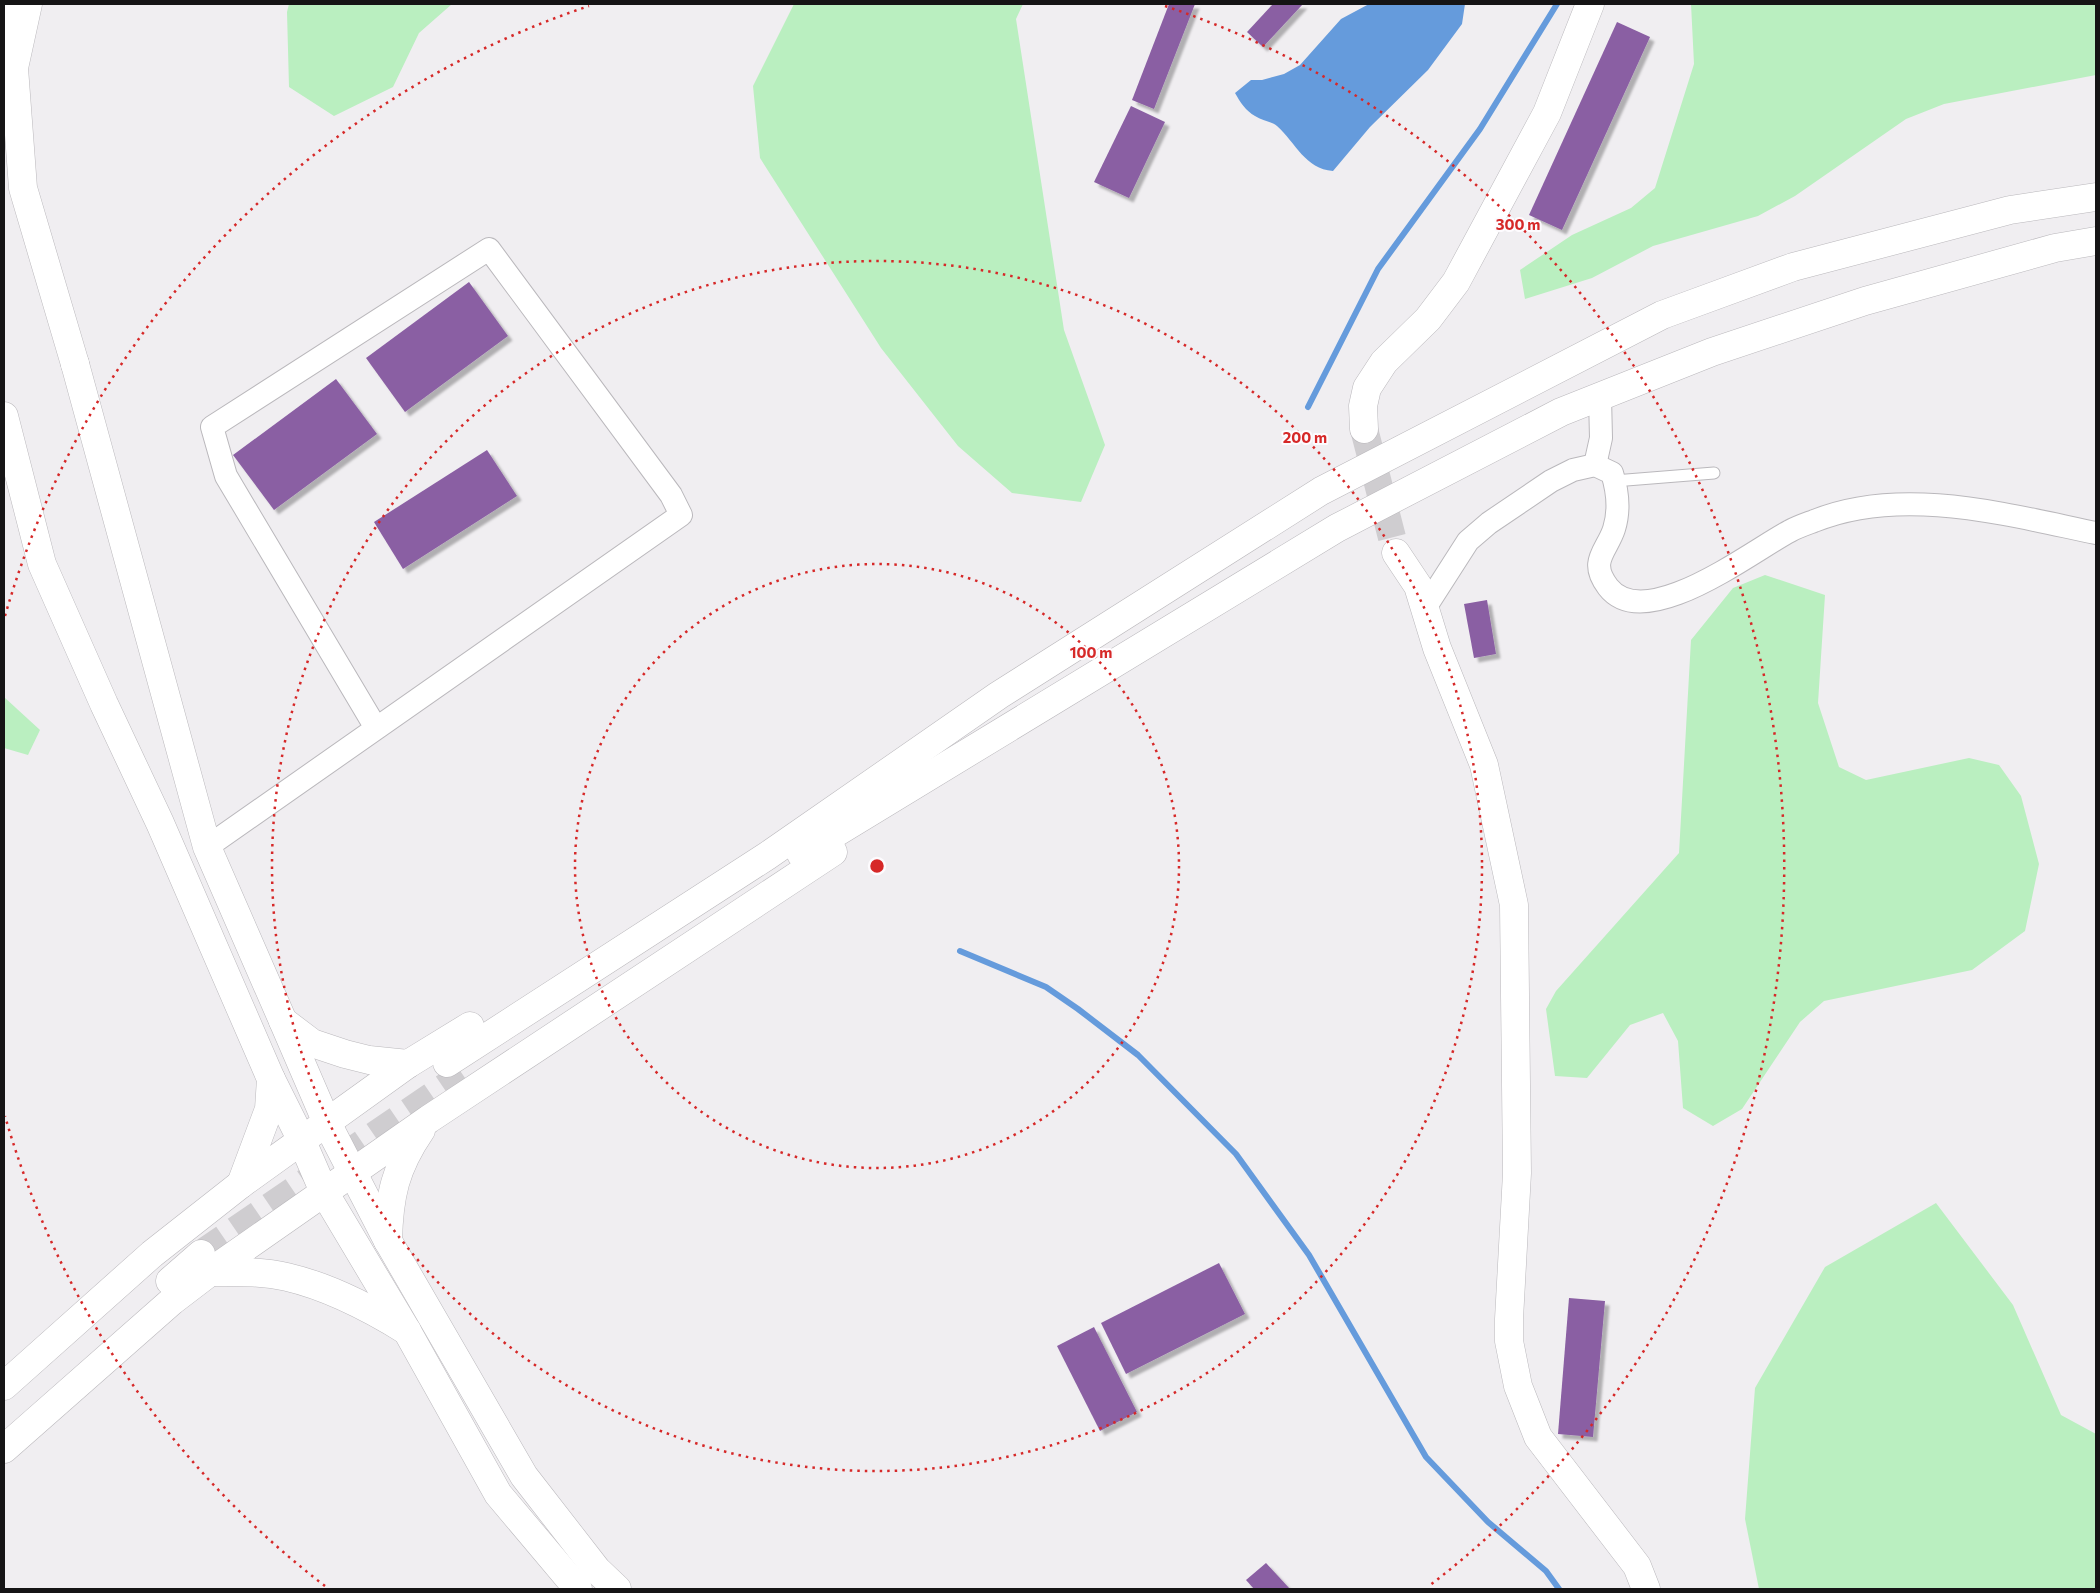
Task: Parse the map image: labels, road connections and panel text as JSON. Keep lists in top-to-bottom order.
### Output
{
  "rings": ["300 m", "200 m", "100 m"]
}
